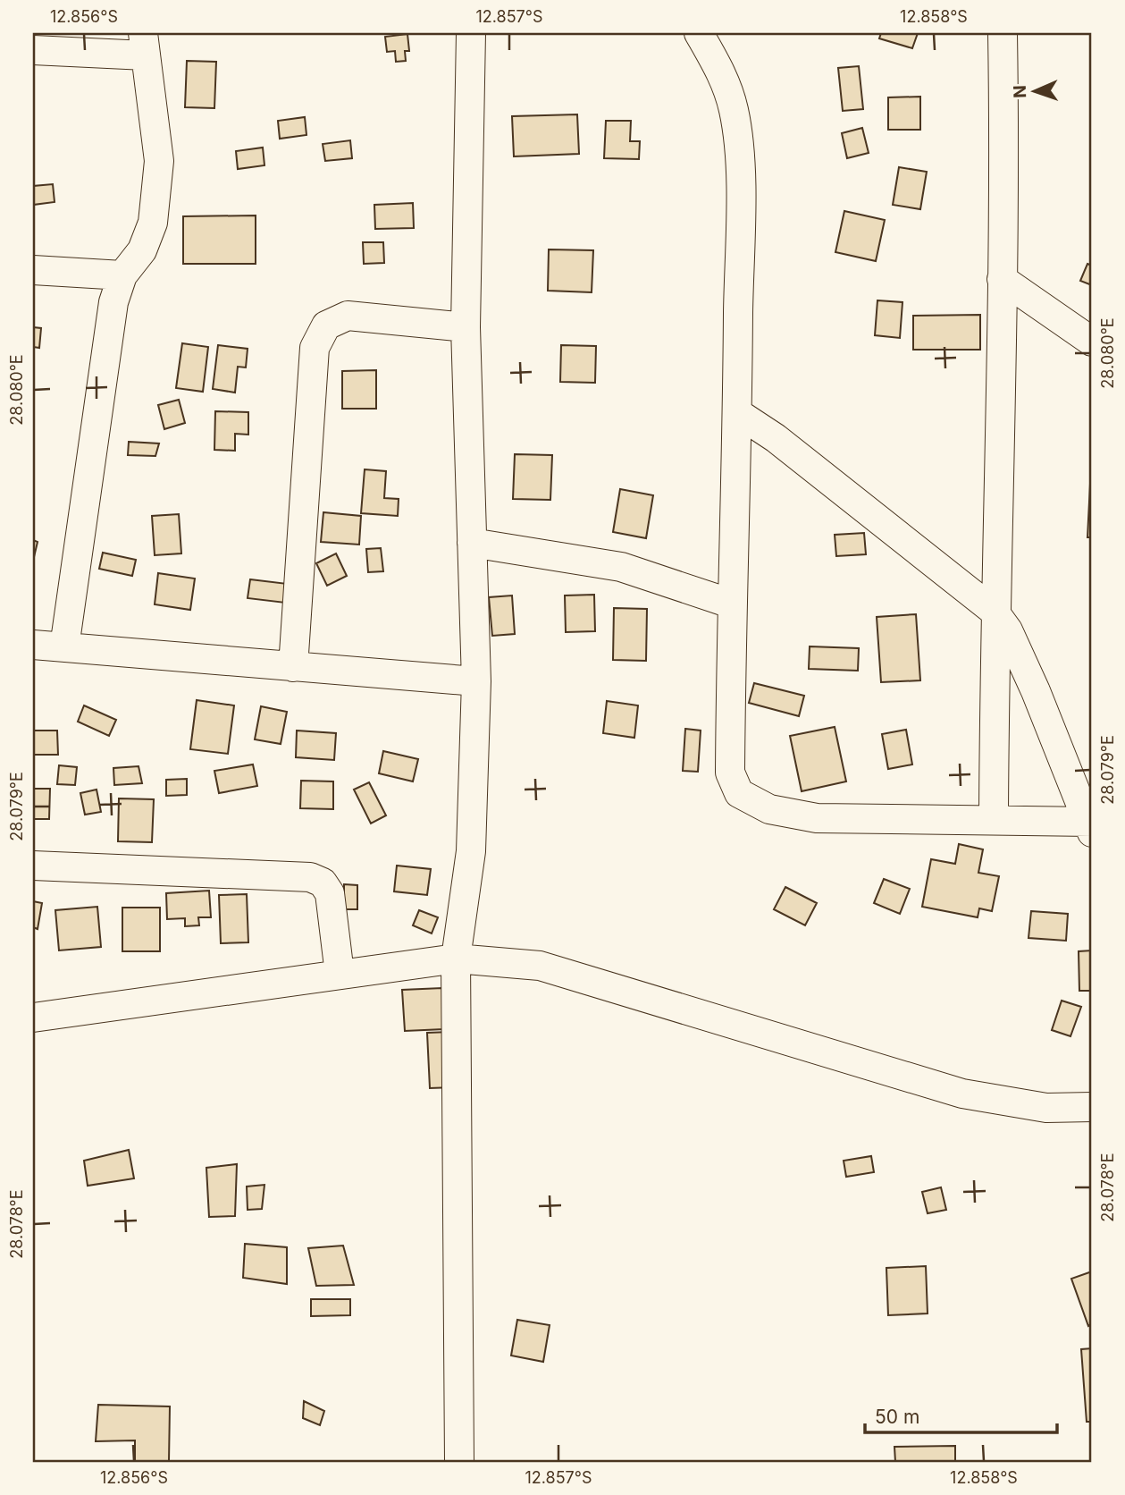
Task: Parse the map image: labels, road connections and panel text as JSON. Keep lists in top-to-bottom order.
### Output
{
  "scale_bar": "50 m",
  "north": "left",
  "coordinates": [
    "12.856°S",
    "12.857°S",
    "12.858°S",
    "28.080°E",
    "28.079°E",
    "28.078°E"
  ]
}
